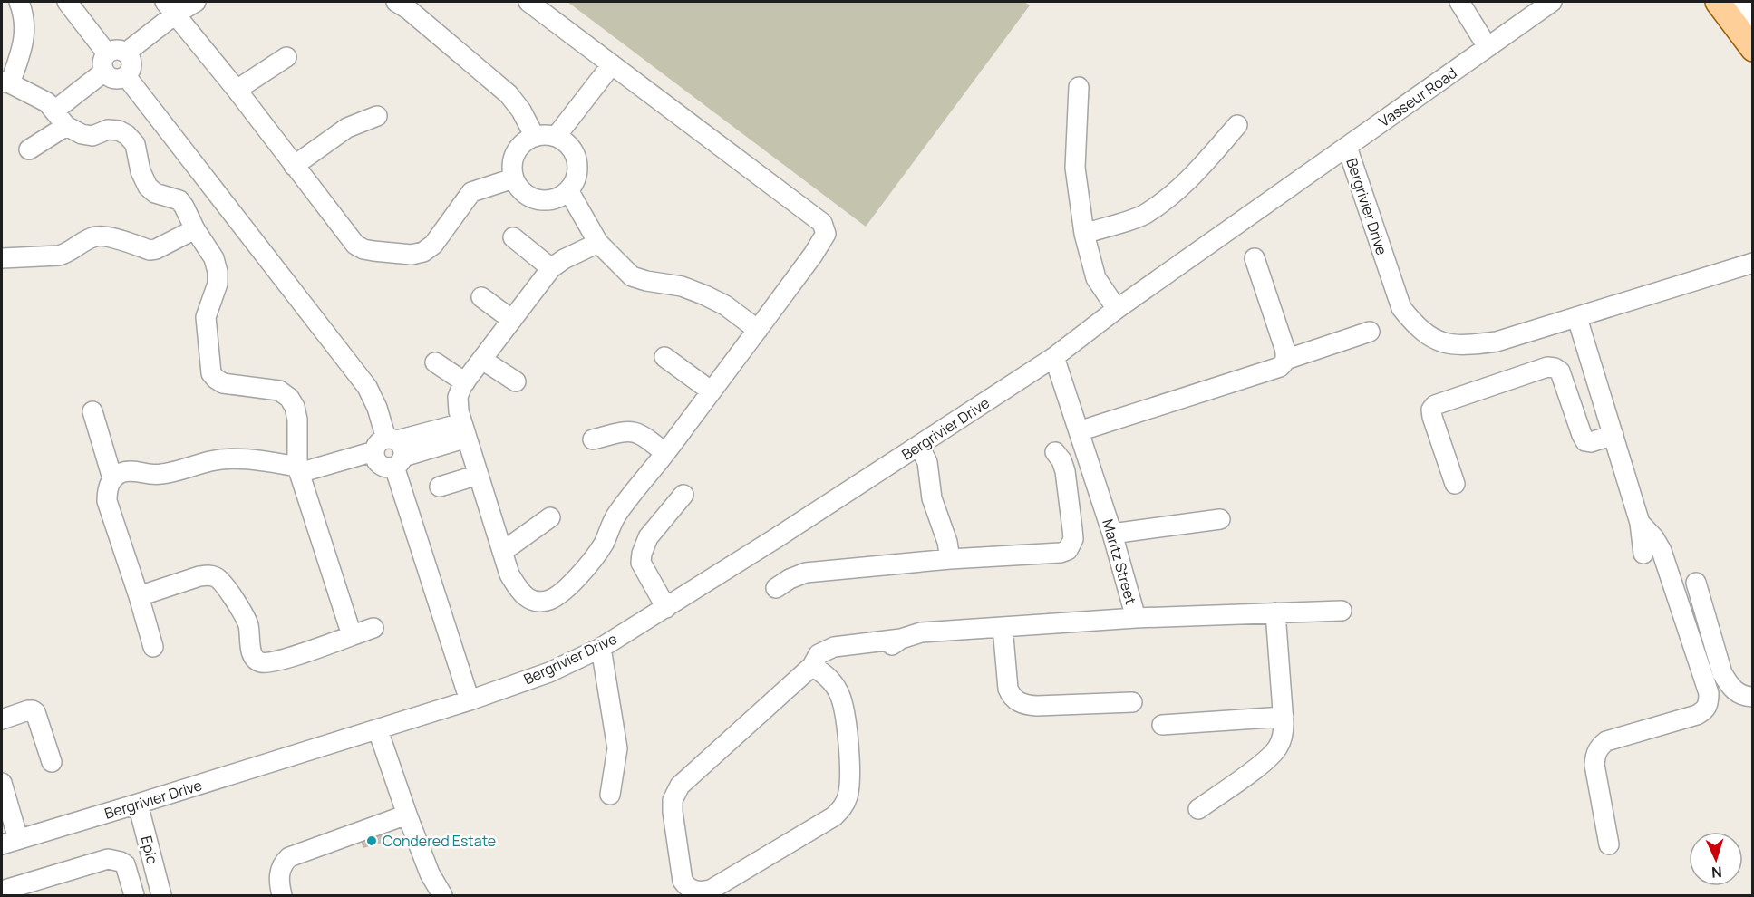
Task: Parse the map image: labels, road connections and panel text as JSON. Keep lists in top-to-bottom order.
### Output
{
  "streets": {
    "street": [
      "Vasseur Road",
      "Bergrivier Drive",
      "Maritz Street",
      "Epic"
    ]
  },
  "crossings": [
    ["Vasseur Road", "Bergrivier Drive"],
    ["Bergrivier Drive", "Maritz Street"],
    ["Bergrivier Drive", "Epic"]
  ],
  "places": ["Condered Estate"],
  "north": "bottom"
}
